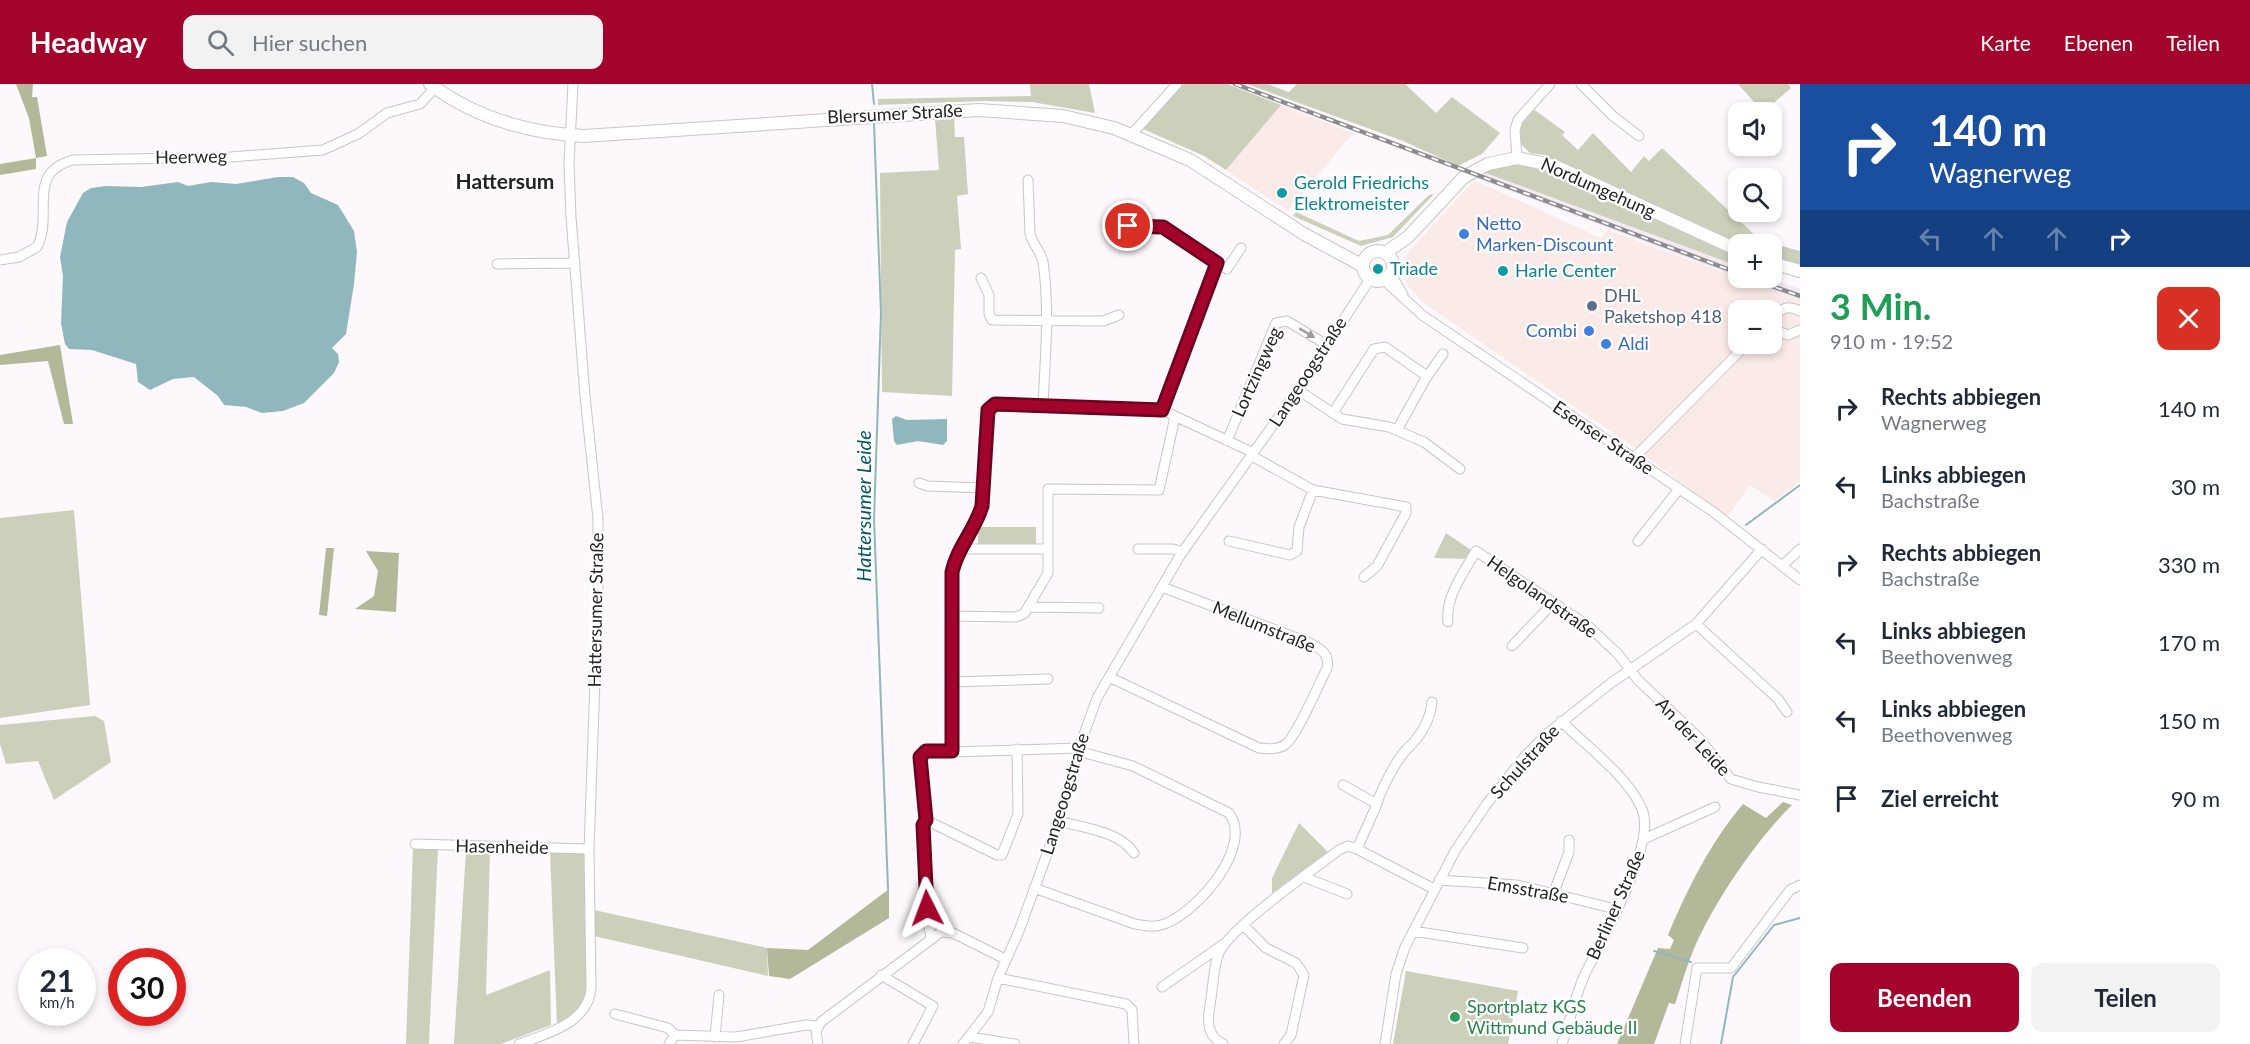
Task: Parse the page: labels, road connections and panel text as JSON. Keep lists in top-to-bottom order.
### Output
{
  "streets": {
    "main road": ["Blersumer Straße", "Nordumgehung"],
    "street": [
      "Heerweg",
      "Lortzingweg",
      "Langeoogstraße",
      "Esenser Straße",
      "Helgolandstraße",
      "Hattersumer Straße",
      "Mellumstraße",
      "An der Leide",
      "Schulstraße",
      "Hasenheide",
      "Emsstraße",
      "Berliner Straße"
    ]
  },
  "crossings": [
    ["Blersumer Straße", "Heerweg"],
    ["Blersumer Straße", "Hattersumer Straße"],
    ["Lortzingweg", "Langeoogstraße"],
    ["Langeoogstraße", "Mellumstraße"],
    ["Esenser Straße", "Schulstraße"],
    ["Helgolandstraße", "An der Leide"],
    ["Helgolandstraße", "Schulstraße"],
    ["Hattersumer Straße", "Hasenheide"],
    ["An der Leide", "Schulstraße"],
    ["Schulstraße", "Emsstraße"],
    ["Schulstraße", "Berliner Straße"],
    ["Emsstraße", "Berliner Straße"]
  ],
  "districts": ["Hattersum"],
  "water": ["Hattersumer Leide"],
  "places": [
    "Gerold Friedrichs Elektromeister",
    "Netto Marken-Discount",
    "Triade",
    "Harle Center",
    "DHL Paketshop 418",
    "Combi",
    "Aldi",
    "Sportplatz KGS Wittmund Gebäude II"
  ],
  "page": {
    "header": "Headway",
    "search": "Hier suchen",
    "nav": ["Karte", "Ebenen", "Teilen"],
    "turn": ["140 m", "Wagnerweg"],
    "map_buttons": ["+", "−"],
    "heading": ["3 Min.", "910 m · 19:52"],
    "list": [
      {
        "name": "Rechts abbiegen",
        "note": "Wagnerweg",
        "value": "140 m"
      },
      {
        "name": "Links abbiegen",
        "note": "Bachstraße",
        "value": "30 m"
      },
      {
        "name": "Rechts abbiegen",
        "note": "Bachstraße",
        "value": "330 m"
      },
      {
        "name": "Links abbiegen",
        "note": "Beethovenweg",
        "value": "170 m"
      },
      {
        "name": "Links abbiegen",
        "note": "Beethovenweg",
        "value": "150 m"
      },
      {
        "name": "Ziel erreicht",
        "value": "90 m"
      }
    ],
    "speed": "21 km/h",
    "limit": "30",
    "buttons": ["Beenden", "Teilen"]
  }
}
